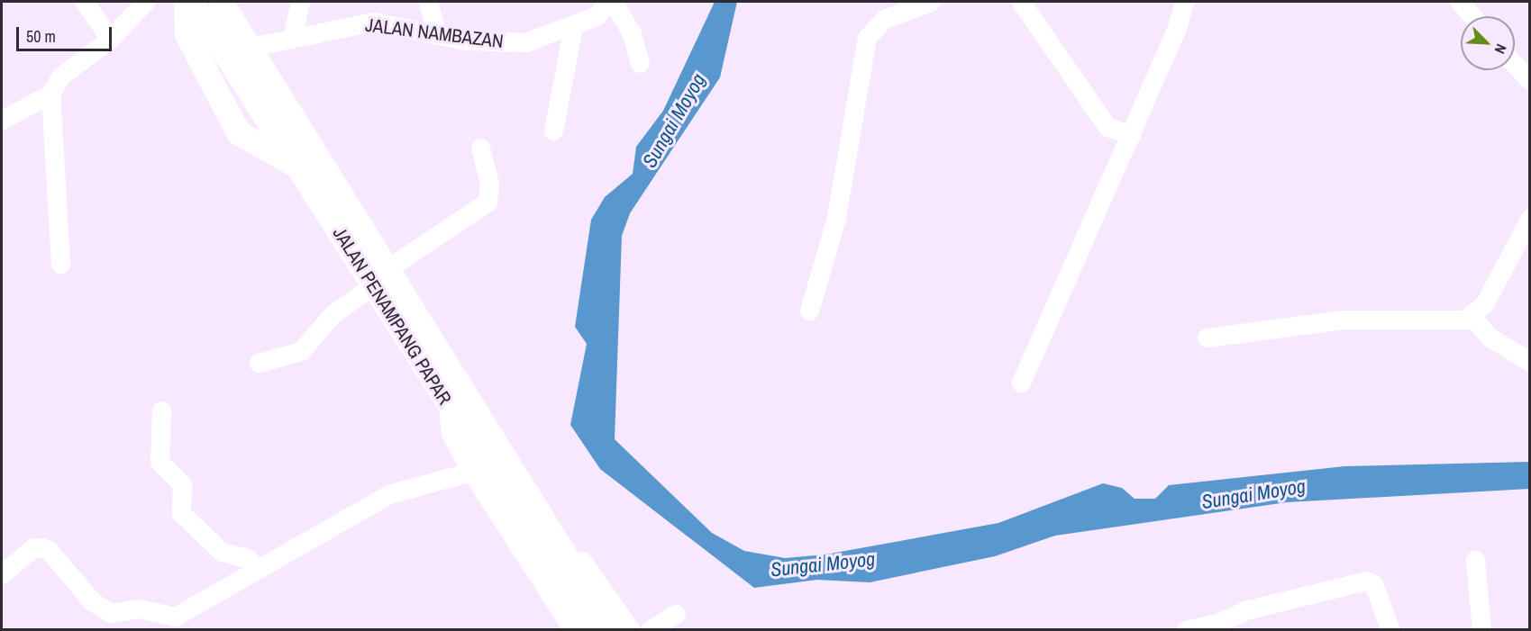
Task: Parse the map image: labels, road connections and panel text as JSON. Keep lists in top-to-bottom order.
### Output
{
  "streets": {
    "main road": ["JALAN PENAMPANG PAPAR"],
    "street": ["JALAN NAMBAZAN"]
  },
  "crossings": [
    ["JALAN NAMBAZAN", "JALAN PENAMPANG PAPAR"]
  ],
  "water": ["Sungai Moyog"],
  "scale_bar": "50 m",
  "north": "bottom right"
}
